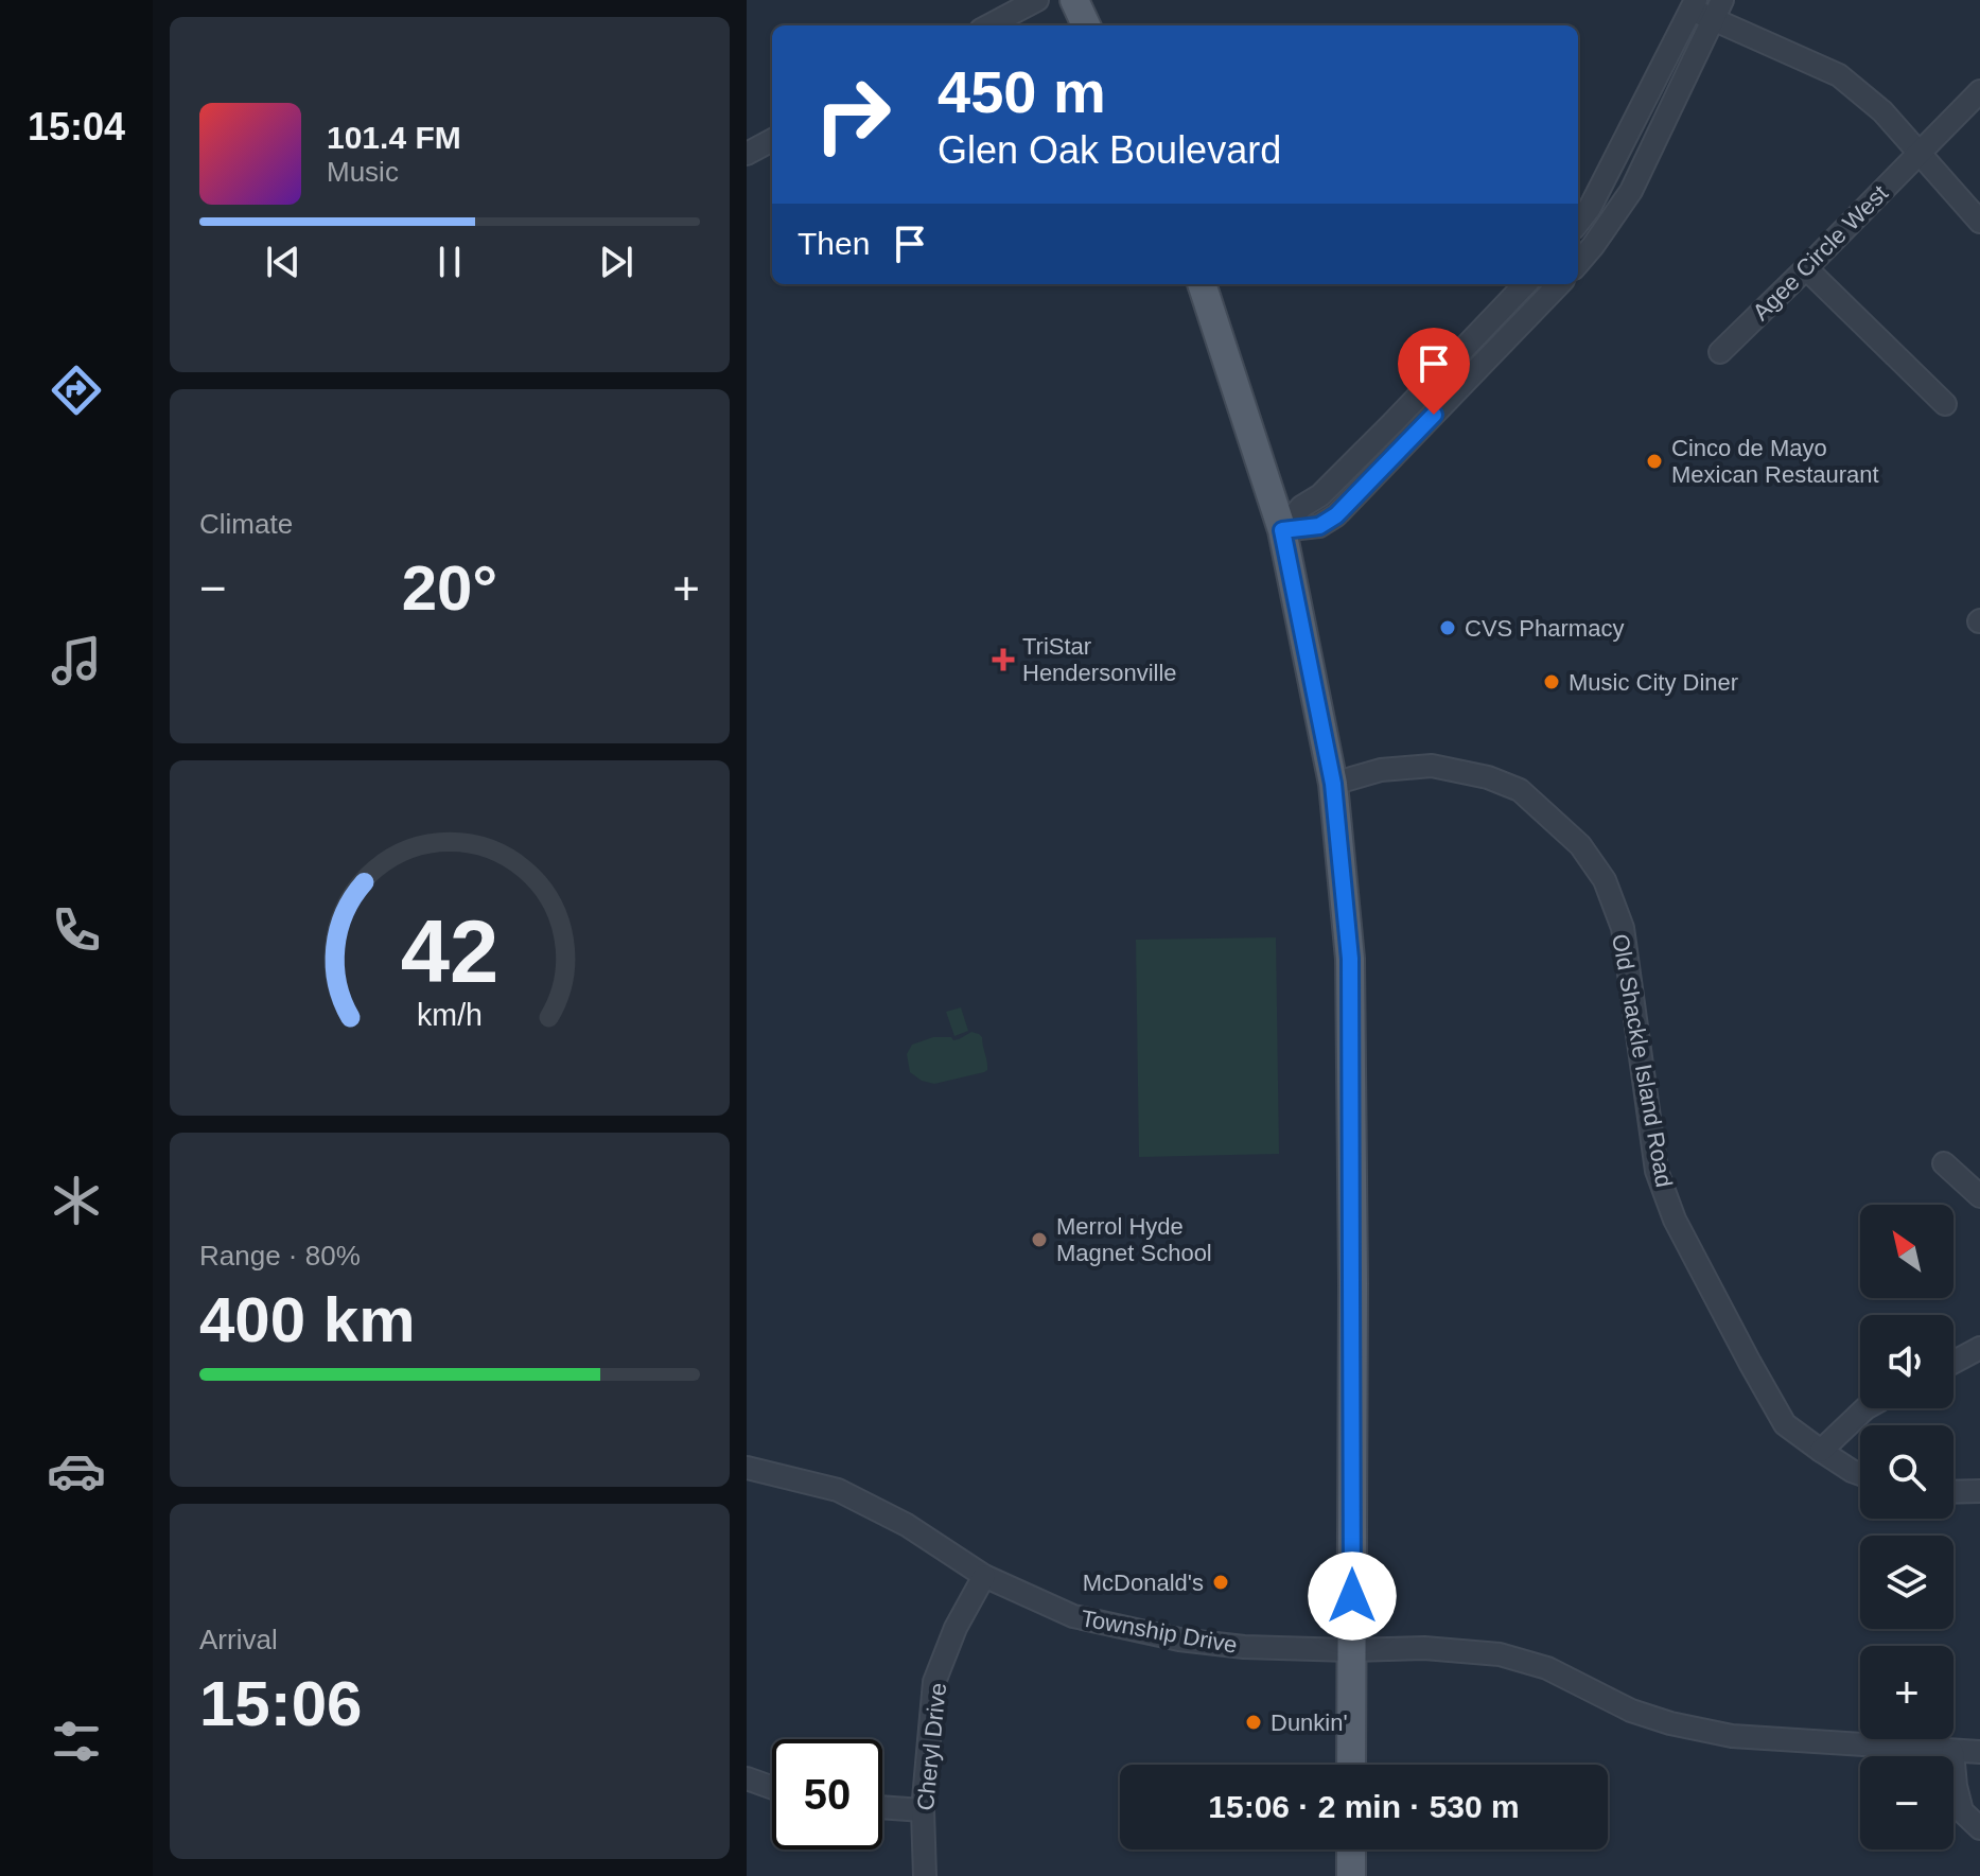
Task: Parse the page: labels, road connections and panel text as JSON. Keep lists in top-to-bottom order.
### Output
{
  "streets": {
    "street": [
      "Agee Circle West",
      "Old Shackle Island Road",
      "Township Drive",
      "Cheryl Drive"
    ]
  },
  "crossings": [
    ["Township Drive", "Cheryl Drive"]
  ],
  "places": {
    "other": [
      "Cinco de Mayo Mexican Restaurant",
      "CVS Pharmacy",
      "Music City Diner",
      "Merrol Hyde Magnet School",
      "McDonald's",
      "Dunkin'"
    ],
    "health": ["TriStar Hendersonville"]
  },
  "north": "top left",
  "page": {
    "tabs": "15:04",
    "turn": ["450 m", "Glen Oak Boulevard"],
    "song": ["101.4 FM", "Music"],
    "then": "Then",
    "tile": [
      "Climate",
      ["Range · 80%", "400 km"],
      ["Arrival", "15:06"]
    ],
    "heat": ["−", "20°", "+"],
    "map_buttons": ["+", "−"],
    "limit": "50",
    "trip": "15:06 · 2 min · 530 m",
    "gauge": ["42", "km/h"]
  }
}
